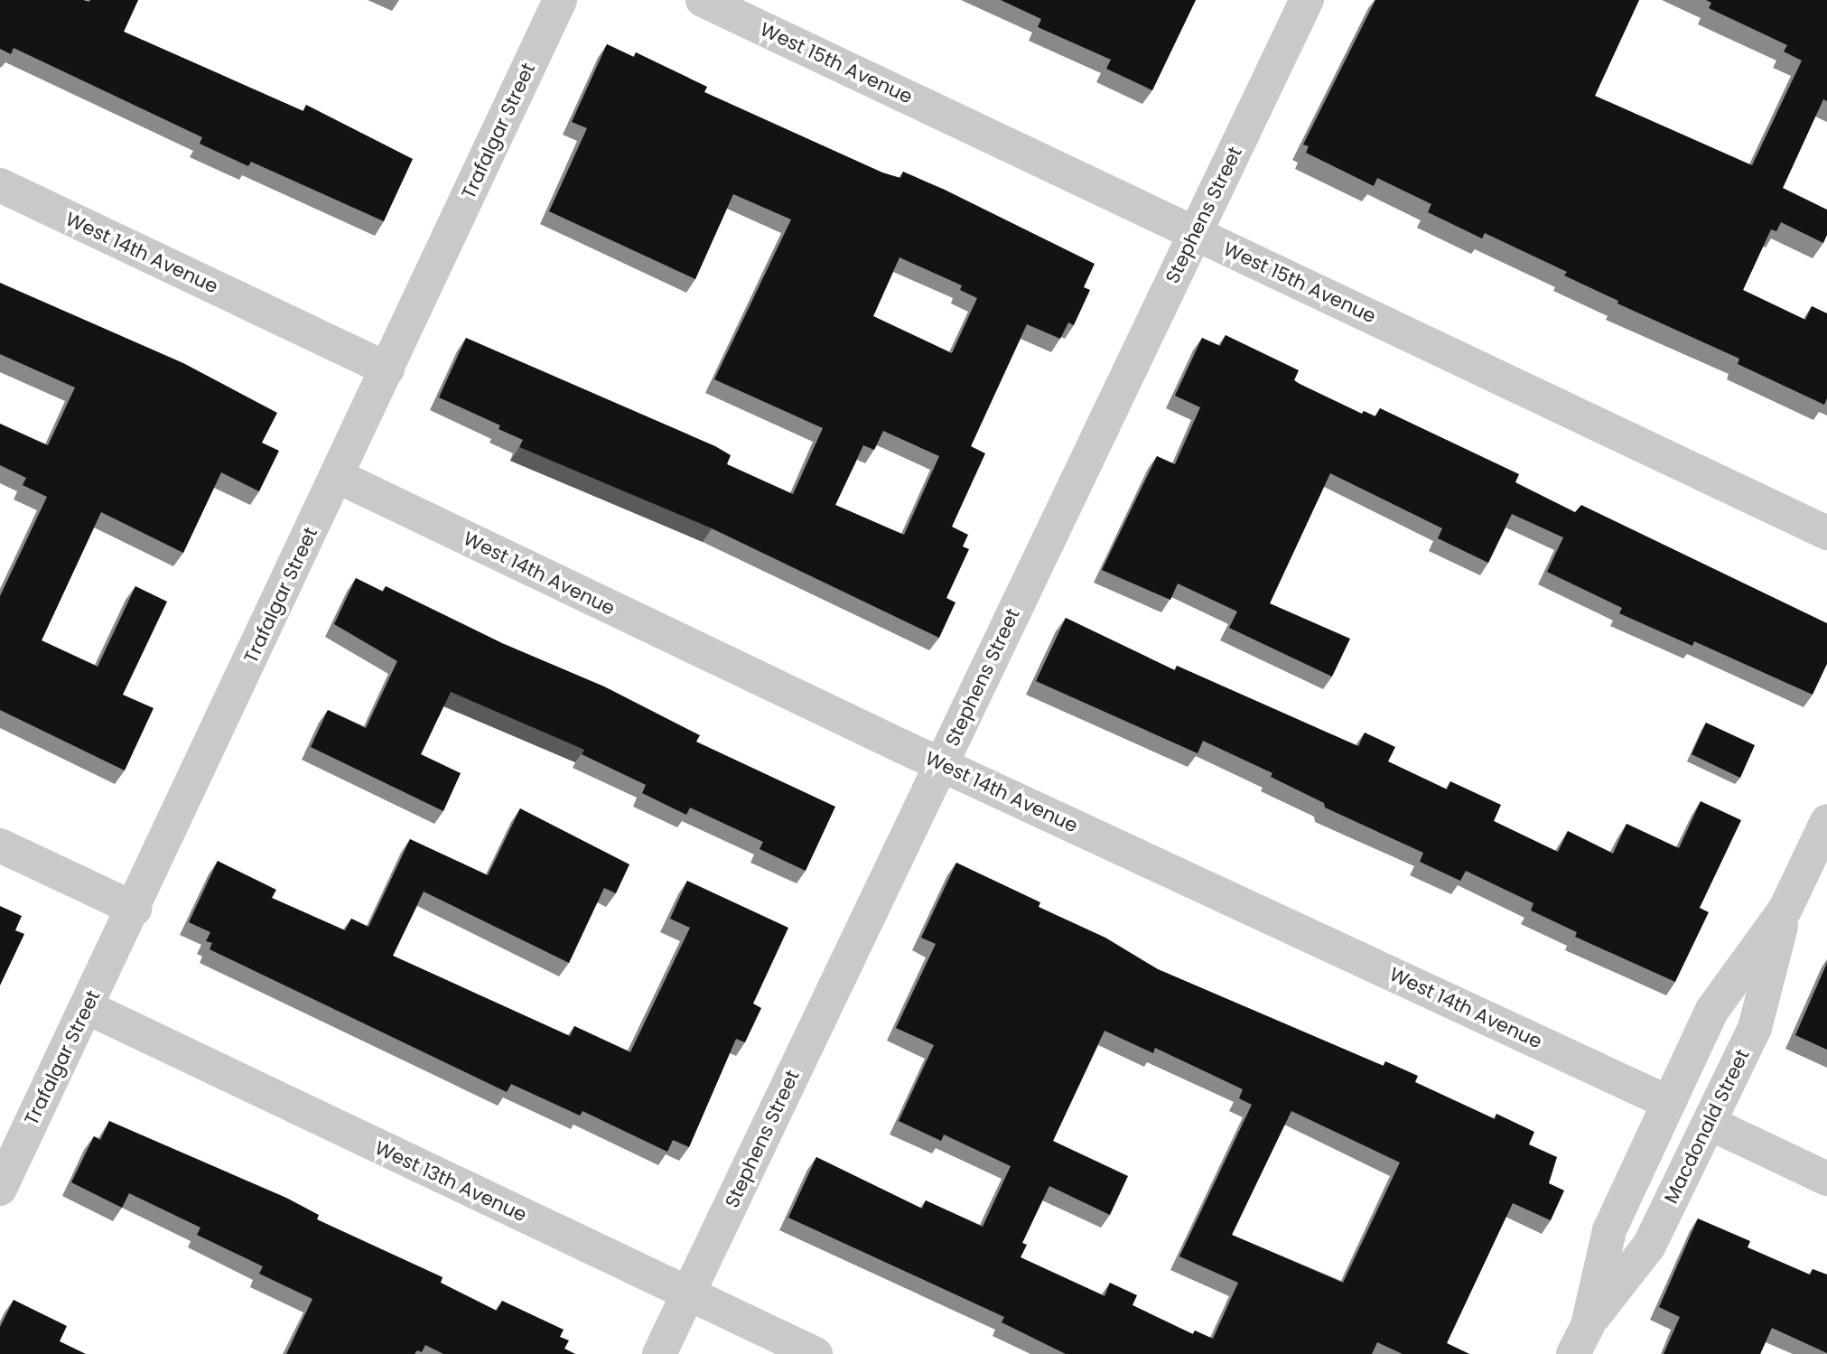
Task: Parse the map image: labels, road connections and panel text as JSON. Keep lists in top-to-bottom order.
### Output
{
  "streets": {
    "street": [
      "West 15th Avenue",
      "Trafalgar Street",
      "Stephens Street",
      "West 14th Avenue",
      "Macdonald Street",
      "West 13th Avenue"
    ]
  },
  "crossings": [
    ["West 15th Avenue", "Stephens Street"],
    ["Trafalgar Street", "West 14th Avenue"],
    ["Trafalgar Street", "West 13th Avenue"],
    ["Stephens Street", "West 14th Avenue"],
    ["Stephens Street", "West 13th Avenue"],
    ["West 14th Avenue", "Macdonald Street"]
  ]
}
